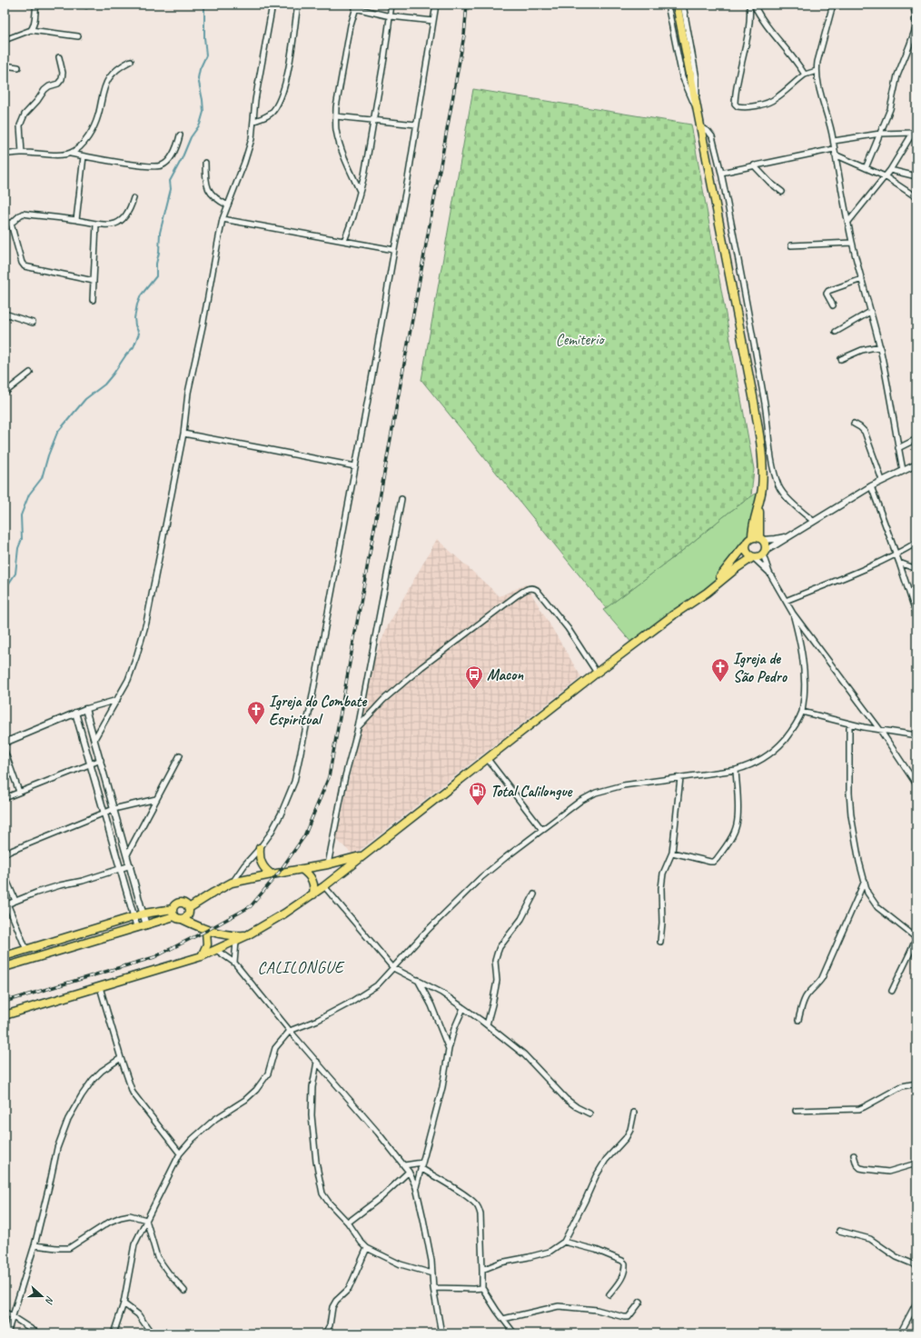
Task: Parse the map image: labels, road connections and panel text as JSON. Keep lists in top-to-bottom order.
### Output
{
  "districts": ["CALILONGUE"],
  "parks": ["Cemiterio"],
  "places": {
    "church": ["Igreja de São Pedro", "Igreja do Combate Espiritual"],
    "bus stop": ["Macon"],
    "fuel station": ["Total Calilongue"]
  },
  "north": "right"
}
